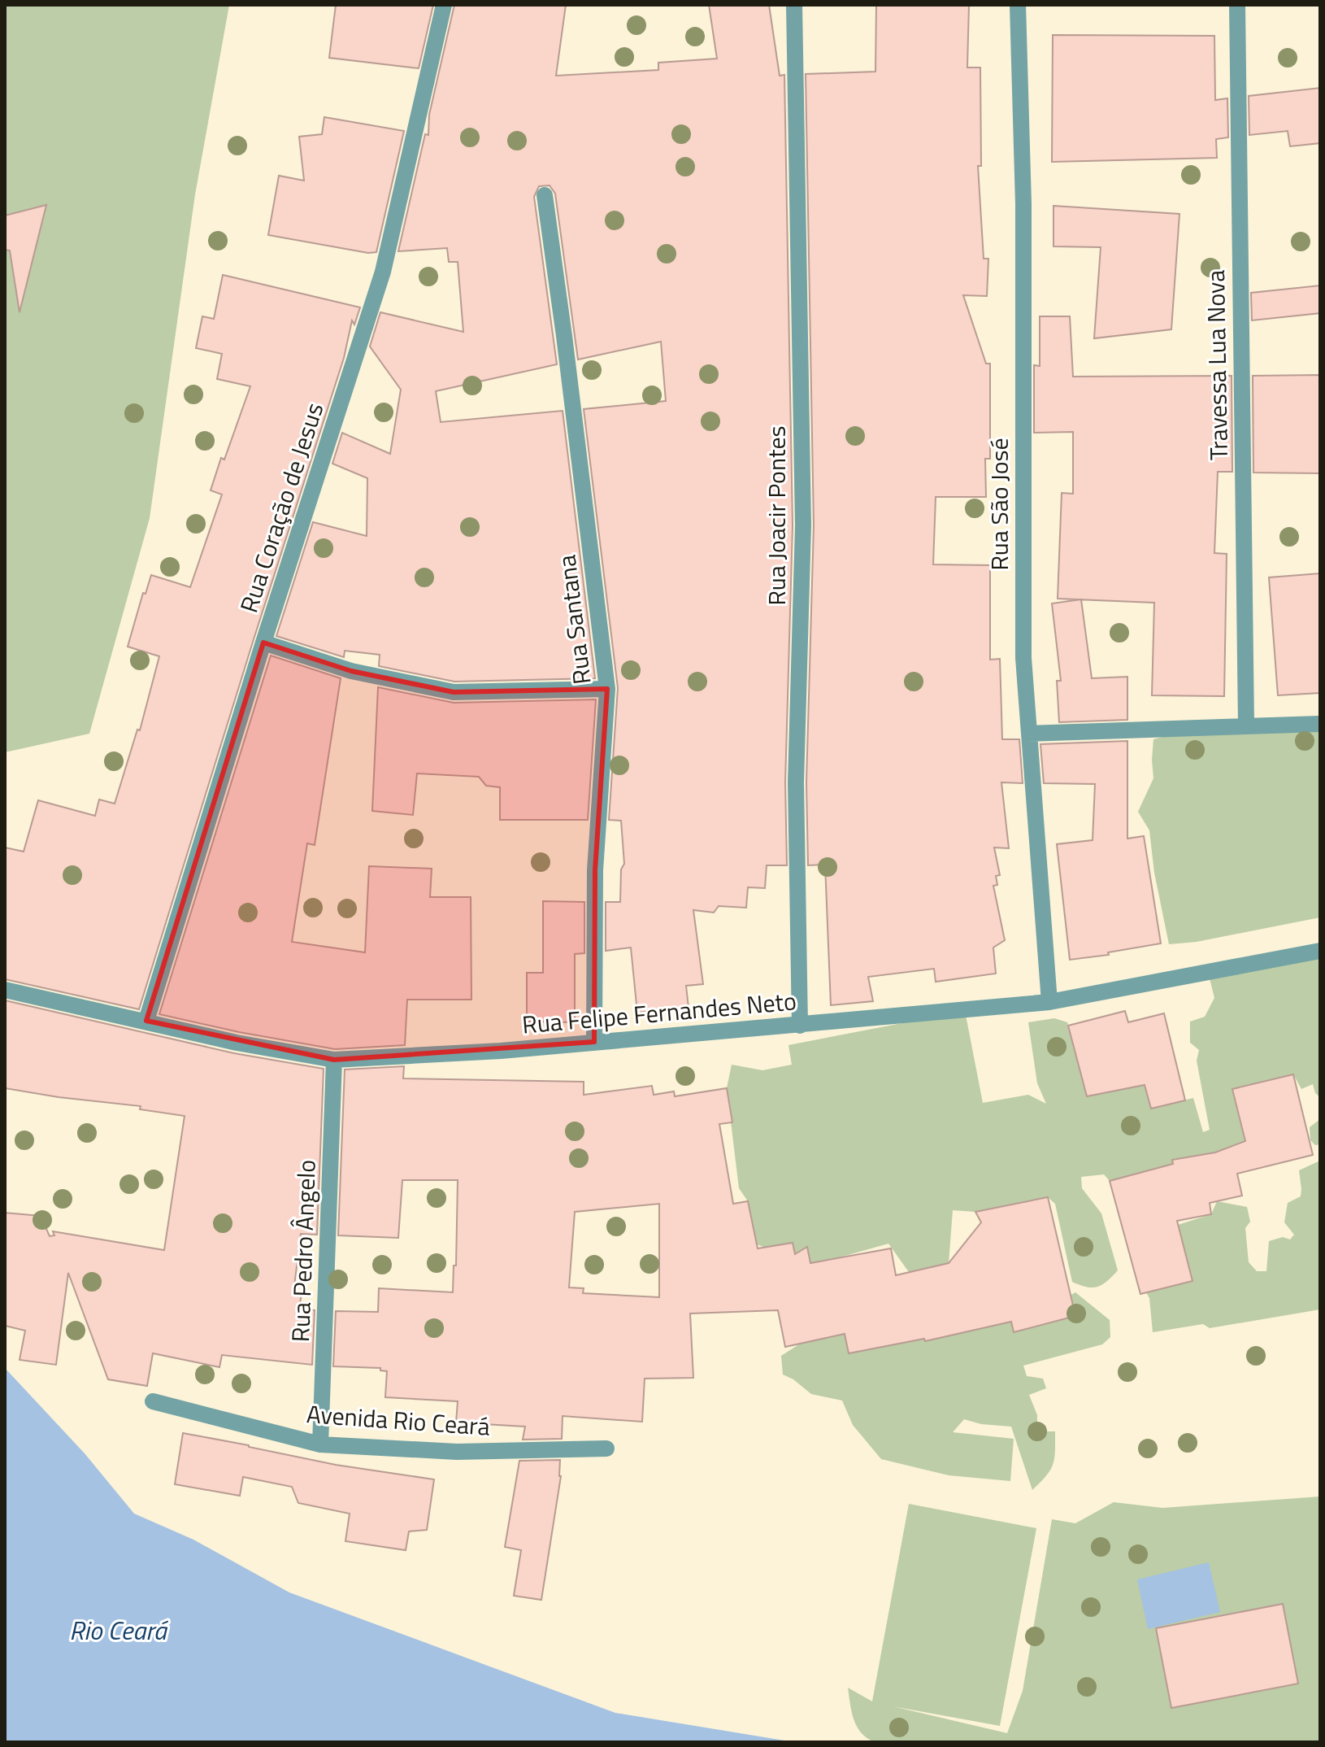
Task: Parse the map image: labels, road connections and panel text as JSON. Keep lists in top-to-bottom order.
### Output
{
  "streets": {
    "street": [
      "Travessa Lua Nova",
      "Rua São José",
      "Rua Coração de Jesus",
      "Rua Joacir Pontes",
      "Rua Santana",
      "Rua Felipe Fernandes Neto",
      "Rua Pedro Ângelo",
      "Avenida Rio Ceará"
    ]
  },
  "crossings": [
    ["Rua São José", "Rua Felipe Fernandes Neto"],
    ["Rua Coração de Jesus", "Rua Felipe Fernandes Neto"],
    ["Rua Joacir Pontes", "Rua Felipe Fernandes Neto"],
    ["Rua Santana", "Rua Felipe Fernandes Neto"],
    ["Rua Felipe Fernandes Neto", "Rua Pedro Ângelo"],
    ["Rua Pedro Ângelo", "Avenida Rio Ceará"]
  ],
  "water": ["Rio Ceará"]
}
